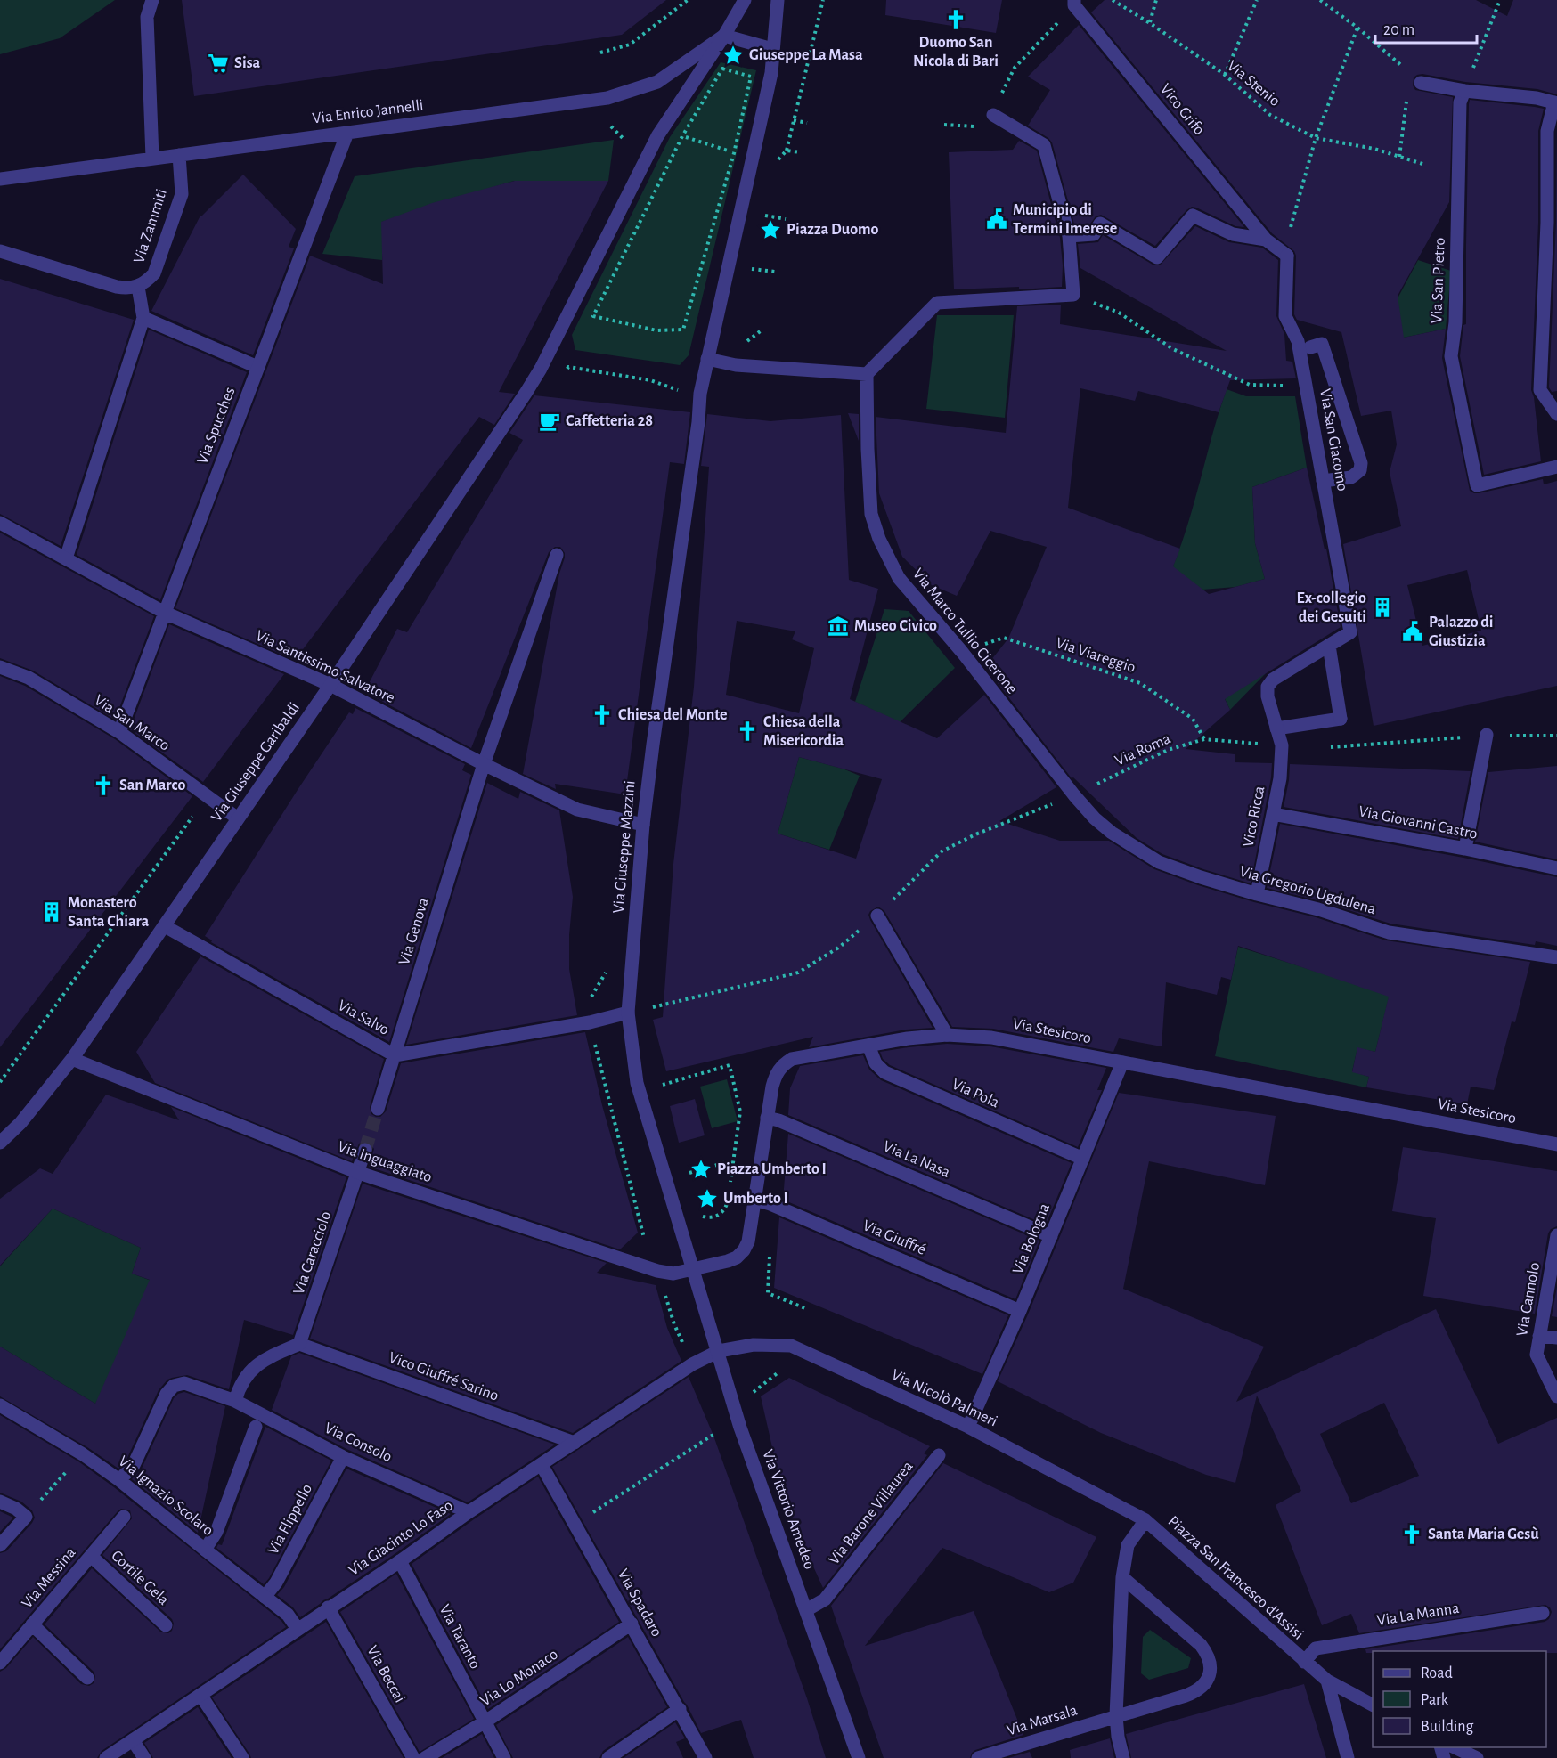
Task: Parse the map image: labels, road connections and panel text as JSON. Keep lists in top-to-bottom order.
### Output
{
  "streets": {
    "street": [
      "Vico Grifo",
      "Via Enrico Jannelli",
      "Via Zammiti",
      "Via San Pietro",
      "Via Spucches",
      "Via San Giacomo",
      "Via Marco Tullio Cicerone",
      "Via Santissimo Salvatore",
      "Via San Marco",
      "Via Giuseppe Garibaldi",
      "Vico Ricca",
      "Via Giovanni Castro",
      "Via Giuseppe Mazzini",
      "Via Gregorio Ugdulena",
      "Via Genova",
      "Via Salvo",
      "Via Stesicoro",
      "Via Pola",
      "Via La Nasa",
      "Via Inguaggiato",
      "Via Giuffré",
      "Via Bologna",
      "Via Caracciolo",
      "Via Cannolo",
      "Vico Giuffré Sarino",
      "Via Nicolò Palmeri",
      "Via Consolo",
      "Via Ignazio Scolaro",
      "Via Vittorio Amedeo",
      "Via Barone Villaurea",
      "Via Flippello",
      "Via Giacinto Lo Faso",
      "Via Messina",
      "Cortile Gela",
      "Piazza San Francesco d'Assisi",
      "Via Spadaro",
      "Via La Manna",
      "Via Taranto",
      "Via Beccai",
      "Via Lo Monaco",
      "Via Marsala"
    ],
    "path": ["Via Stenio", "Via Viareggio", "Via Roma"]
  },
  "crossings": [
    ["Via Enrico Jannelli", "Via Zammiti"],
    ["Via Enrico Jannelli", "Via Spucches"],
    ["Via Enrico Jannelli", "Via Giuseppe Garibaldi"],
    ["Via Spucches", "Via Santissimo Salvatore"],
    ["Via Spucches", "Via San Marco"],
    ["Via Marco Tullio Cicerone", "Via Viareggio"],
    ["Via Marco Tullio Cicerone", "Via Roma"],
    ["Via Marco Tullio Cicerone", "Via Gregorio Ugdulena"],
    ["Via Viareggio", "Via Roma"],
    ["Via Santissimo Salvatore", "Via Giuseppe Garibaldi"],
    ["Via Santissimo Salvatore", "Via Giuseppe Mazzini"],
    ["Via Santissimo Salvatore", "Via Genova"],
    ["Via San Marco", "Via Giuseppe Garibaldi"],
    ["Via Roma", "Vico Ricca"],
    ["Via Roma", "Via Gregorio Ugdulena"],
    ["Via Giuseppe Garibaldi", "Via Salvo"],
    ["Via Giuseppe Garibaldi", "Via Inguaggiato"],
    ["Vico Ricca", "Via Giovanni Castro"],
    ["Vico Ricca", "Via Gregorio Ugdulena"],
    ["Via Giuseppe Mazzini", "Via Salvo"],
    ["Via Giuseppe Mazzini", "Via Stesicoro"],
    ["Via Giuseppe Mazzini", "Via Inguaggiato"],
    ["Via Giuseppe Mazzini", "Via Vittorio Amedeo"],
    ["Via Genova", "Via Salvo"],
    ["Via Stesicoro", "Via Pola"],
    ["Via Stesicoro", "Via La Nasa"],
    ["Via Stesicoro", "Via Inguaggiato"],
    ["Via Stesicoro", "Via Giuffré"],
    ["Via Stesicoro", "Via Bologna"],
    ["Via Stesicoro", "Via Vittorio Amedeo"],
    ["Via Pola", "Via Bologna"],
    ["Via La Nasa", "Via Bologna"],
    ["Via Inguaggiato", "Via Caracciolo"],
    ["Via Inguaggiato", "Via Vittorio Amedeo"],
    ["Via Giuffré", "Via Bologna"],
    ["Via Bologna", "Via Nicolò Palmeri"],
    ["Via Caracciolo", "Vico Giuffré Sarino"],
    ["Vico Giuffré Sarino", "Via Giacinto Lo Faso"],
    ["Via Nicolò Palmeri", "Via Vittorio Amedeo"],
    ["Via Nicolò Palmeri", "Via Giacinto Lo Faso"],
    ["Via Nicolò Palmeri", "Piazza San Francesco d'Assisi"],
    ["Via Consolo", "Via Ignazio Scolaro"],
    ["Via Consolo", "Via Flippello"],
    ["Via Consolo", "Via Giacinto Lo Faso"],
    ["Via Ignazio Scolaro", "Via Flippello"],
    ["Via Ignazio Scolaro", "Via Giacinto Lo Faso"],
    ["Via Vittorio Amedeo", "Via Barone Villaurea"],
    ["Via Vittorio Amedeo", "Via Giacinto Lo Faso"],
    ["Via Giacinto Lo Faso", "Via Spadaro"],
    ["Via Giacinto Lo Faso", "Via Taranto"],
    ["Via Giacinto Lo Faso", "Via Beccai"],
    ["Via Messina", "Cortile Gela"],
    ["Piazza San Francesco d'Assisi", "Via La Manna"],
    ["Piazza San Francesco d'Assisi", "Via Marsala"],
    ["Via Spadaro", "Via Lo Monaco"],
    ["Via Taranto", "Via Lo Monaco"]
  ],
  "places": {
    "church": [
      "Duomo San Nicola di Bari",
      "Chiesa del Monte",
      "Chiesa della Misericordia",
      "San Marco",
      "Santa Maria Gesù"
    ],
    "place": [
      "Giuseppe La Masa",
      "Piazza Duomo",
      "Piazza Umberto I",
      "Umberto I"
    ],
    "supermarket": ["Sisa"],
    "public building": ["Municipio di Termini Imerese", "Palazzo di Giustizia"],
    "cafe": ["Caffetteria 28"],
    "building": ["Ex-collegio dei Gesuiti", "Monastero Santa Chiara"],
    "museum": ["Museo Civico"]
  },
  "legend": ["Road", "Park", "Building"],
  "scale_bar": "20 m"
}
